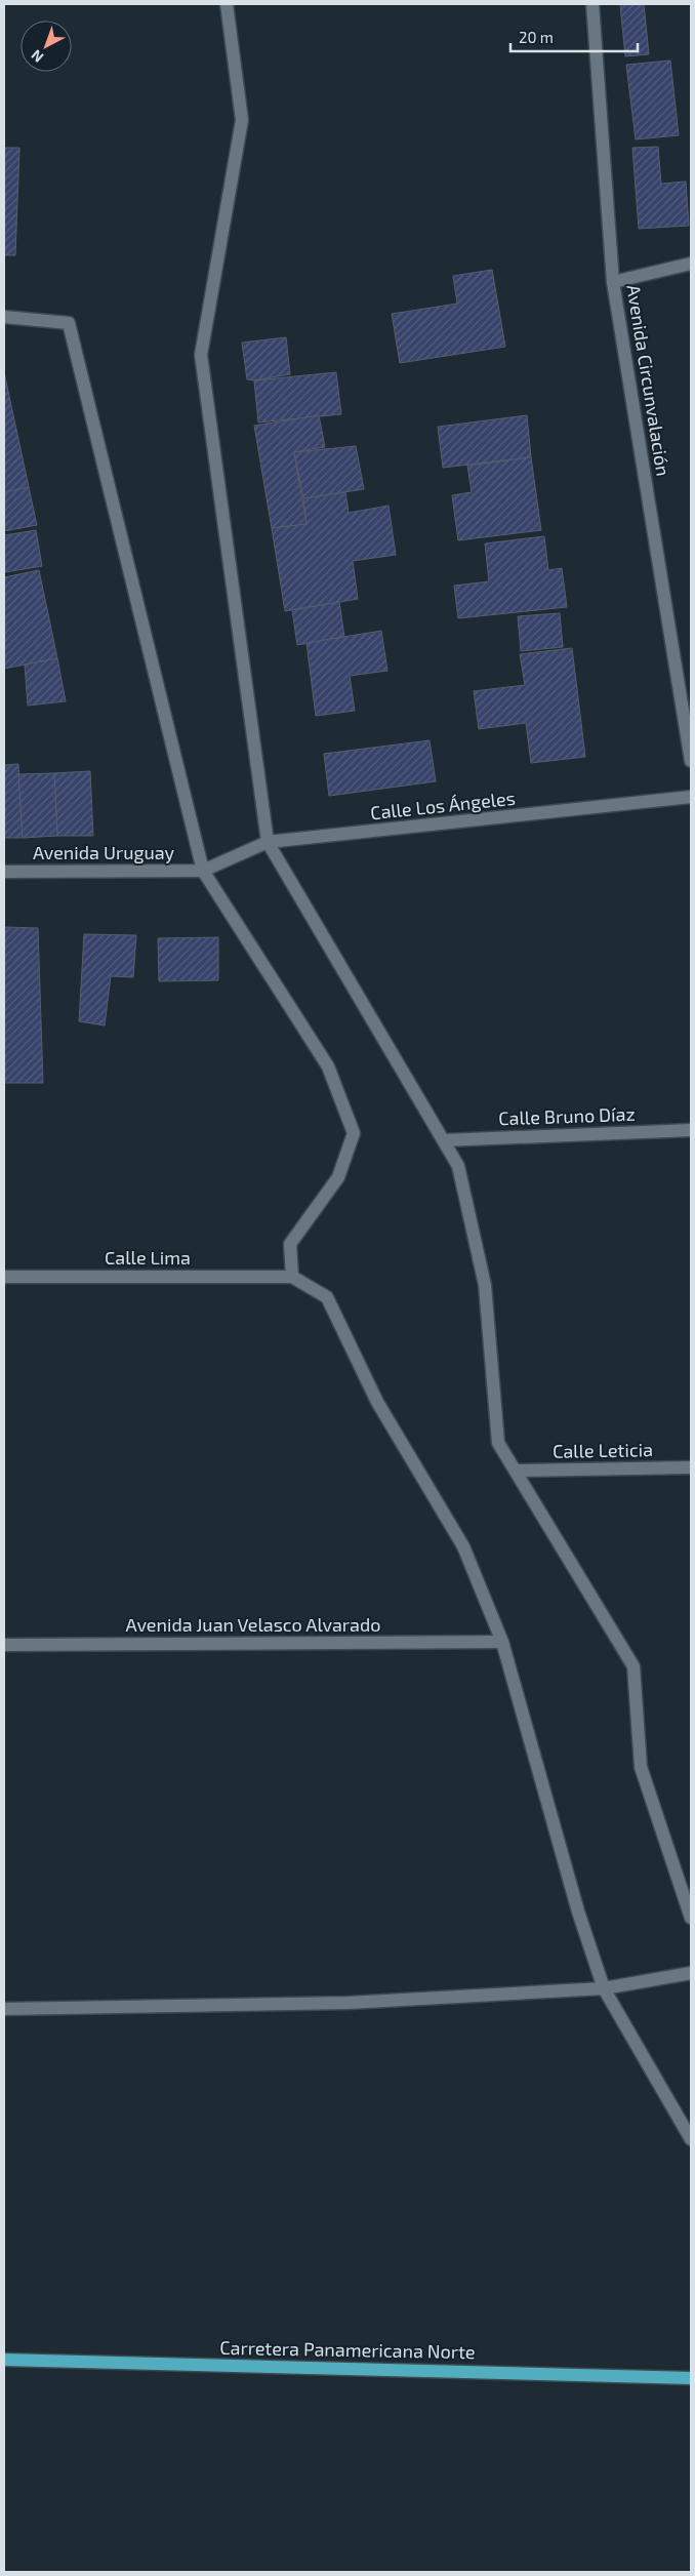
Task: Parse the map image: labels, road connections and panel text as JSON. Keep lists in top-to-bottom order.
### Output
{
  "streets": {
    "main road": ["Carretera Panamericana Norte"],
    "street": [
      "Avenida Circunvalación",
      "Calle Los Ángeles",
      "Avenida Uruguay",
      "Calle Bruno Díaz",
      "Calle Lima",
      "Calle Leticia",
      "Avenida Juan Velasco Alvarado"
    ]
  },
  "crossings": [
    ["Calle Los Ángeles", "Avenida Uruguay"]
  ],
  "scale_bar": "20 m",
  "north": "bottom left"
}
